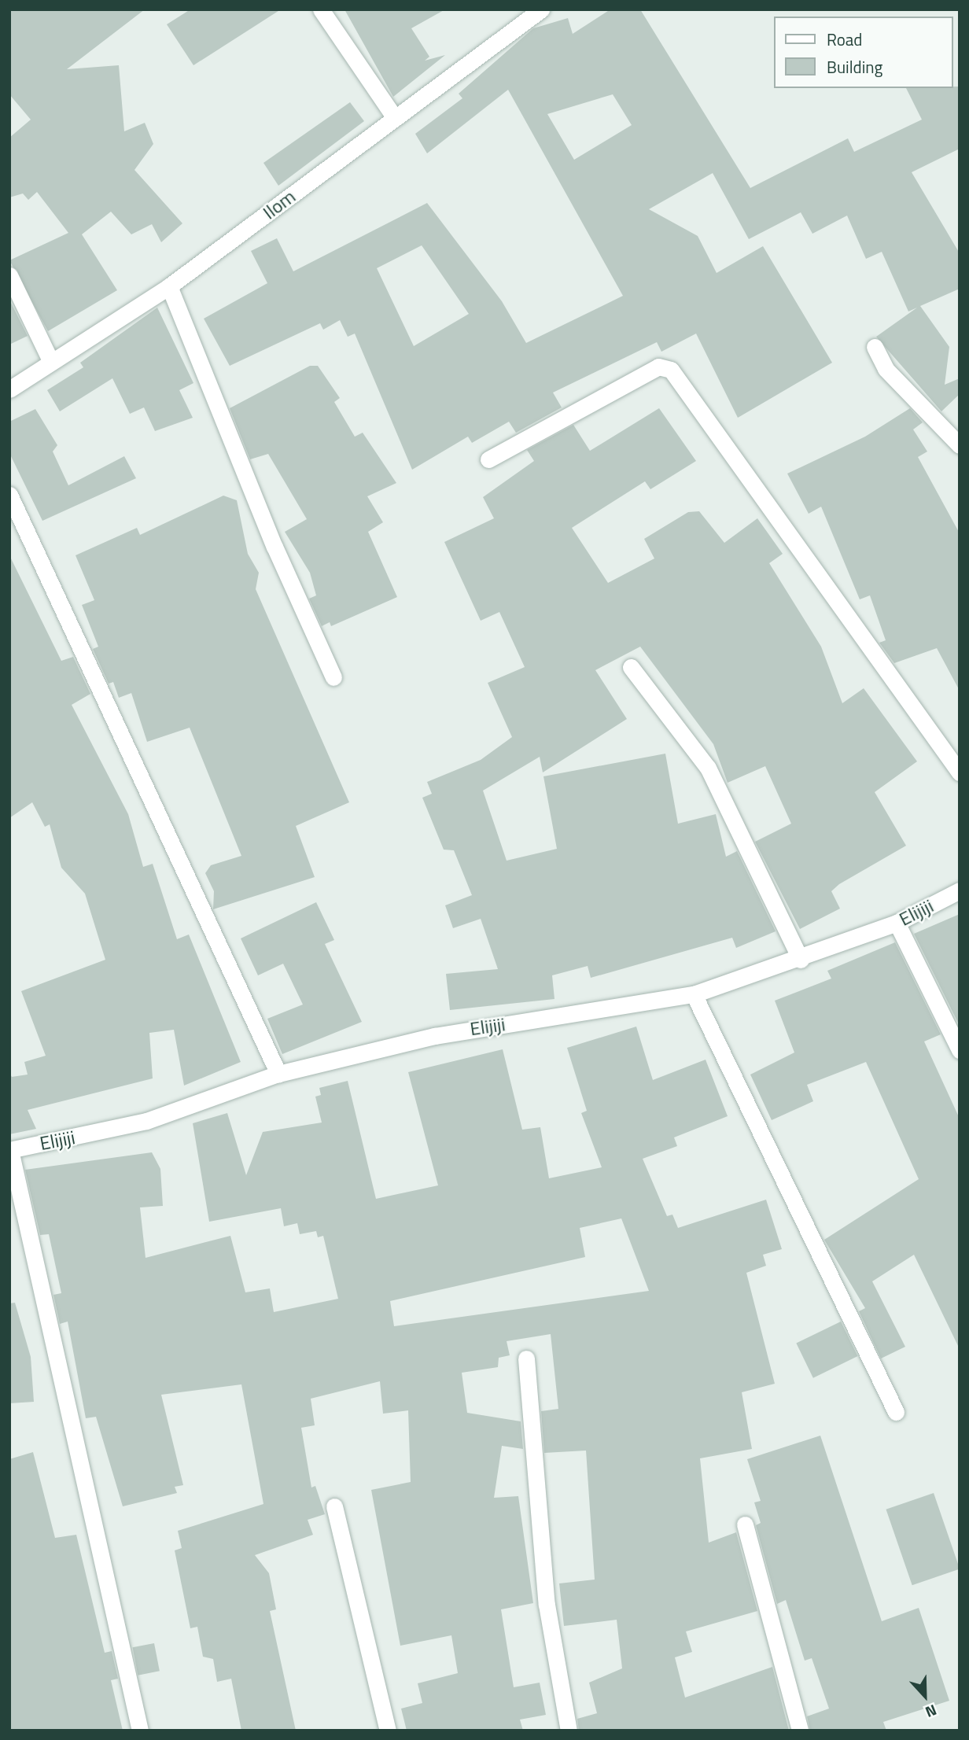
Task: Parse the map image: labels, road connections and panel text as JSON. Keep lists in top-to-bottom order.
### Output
{
  "streets": {
    "street": ["Ilom", "Elijiji"]
  },
  "legend": ["Road", "Building"],
  "north": "bottom"
}
